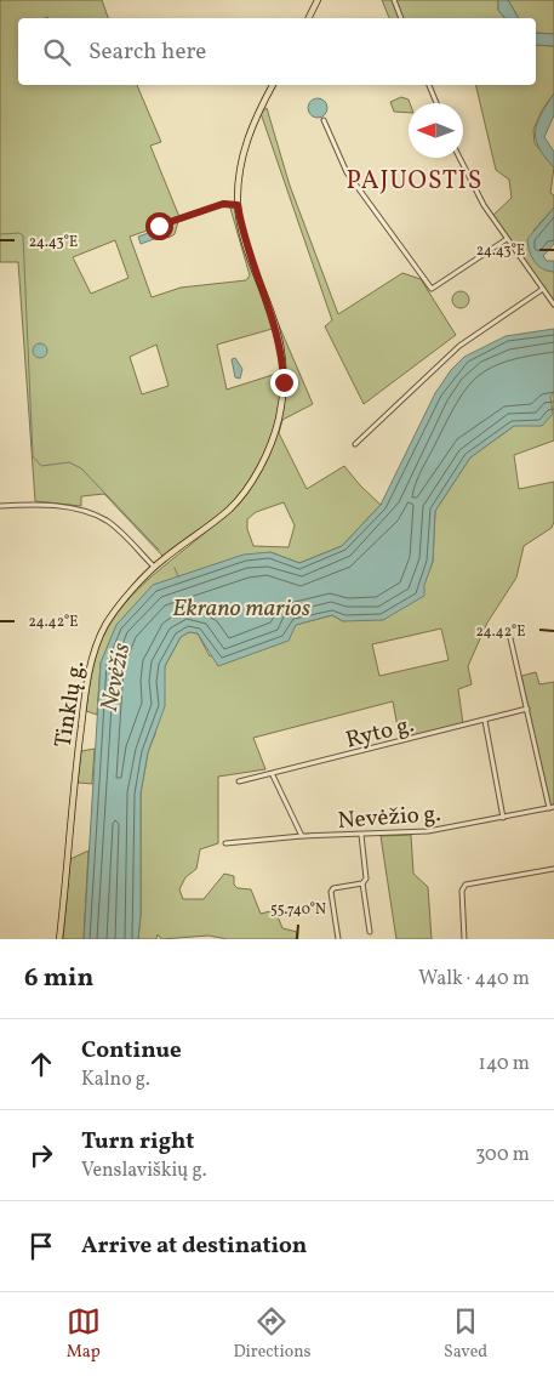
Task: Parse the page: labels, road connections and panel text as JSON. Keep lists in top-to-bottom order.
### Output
{
  "streets": {
    "main road": ["Tinklų g."],
    "street": ["Ryto g.", "Nevėžio g."]
  },
  "districts": ["PAJUOSTIS"],
  "water": ["Ekrano marios", "Nevėžis"],
  "north": "left",
  "page": {
    "search": "Search here",
    "heading": ["6 min", "Walk · 440 m"],
    "list": [
      ["Continue", "Kalno g.", "140 m"],
      ["Turn right", "Venslaviškių g.", "300 m"],
      "Arrive at destination"
    ],
    "nav": ["Map", "Directions", "Saved"]
  },
  "coordinates": ["24.43°E", "24.42°E", "55.740°N"]
}
